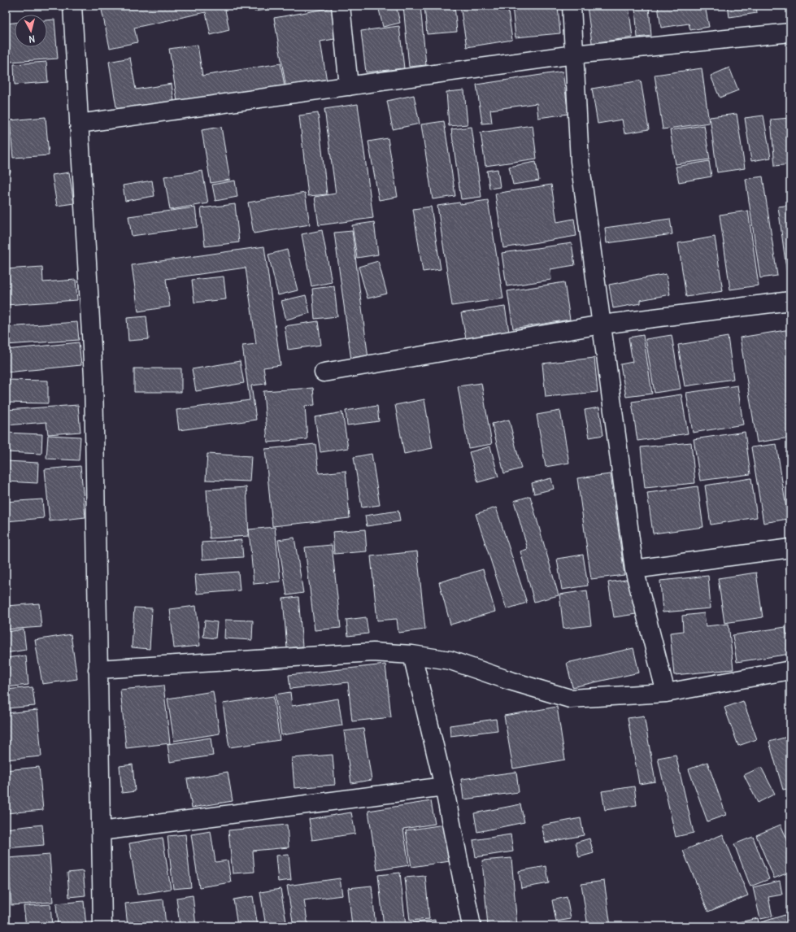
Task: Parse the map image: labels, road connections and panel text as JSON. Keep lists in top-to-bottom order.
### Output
{
  "north": "bottom"
}
